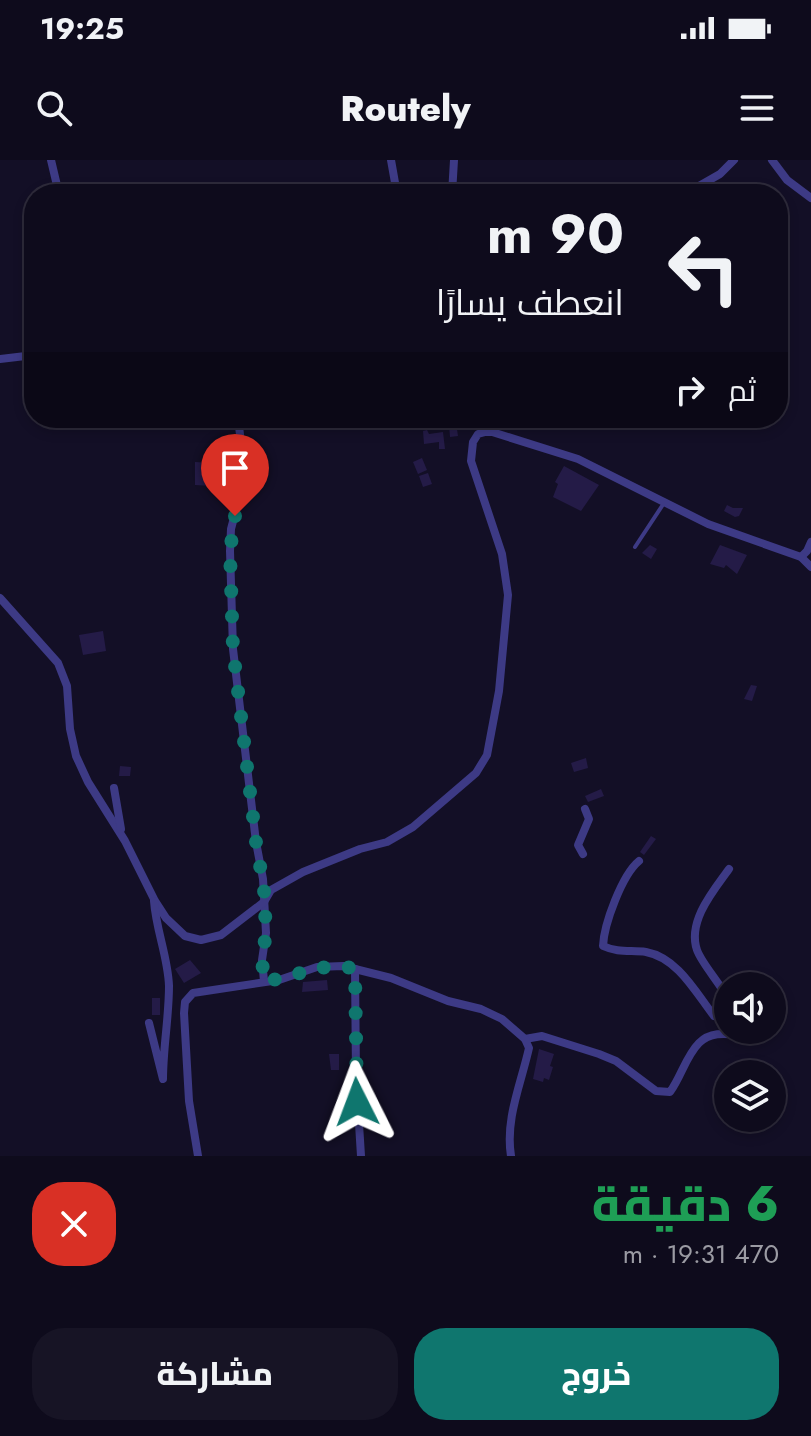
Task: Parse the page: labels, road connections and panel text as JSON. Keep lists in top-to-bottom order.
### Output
{
  "page": {
    "status": "19:25",
    "header": "Routely",
    "turn": ["90 m", "انعطف يسارًا"],
    "then": "ثم",
    "heading": ["6 دقيقة", "470 m · 19:31"],
    "buttons": ["خروج", "مشاركة"]
  }
}
